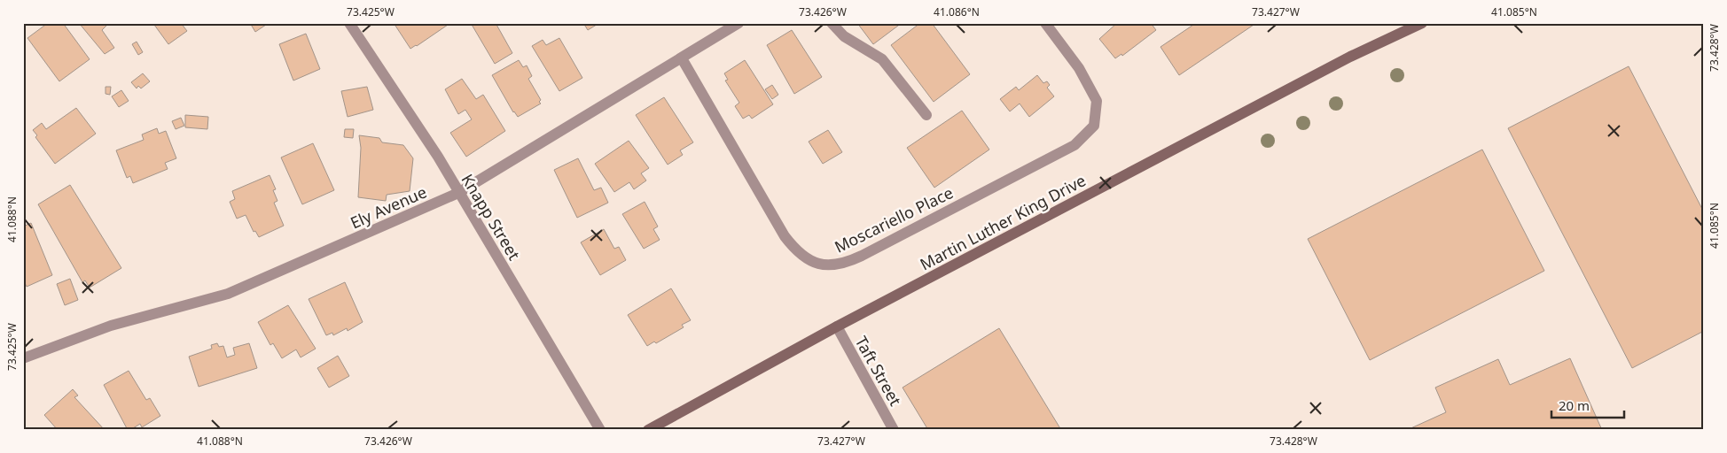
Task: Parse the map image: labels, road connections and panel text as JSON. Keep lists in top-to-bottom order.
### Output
{
  "streets": {
    "main road": ["Martin Luther King Drive"],
    "street": [
      "Ely Avenue",
      "Knapp Street",
      "Moscariello Place",
      "Taft Street"
    ]
  },
  "crossings": [
    ["Ely Avenue", "Knapp Street"],
    ["Ely Avenue", "Moscariello Place"],
    ["Martin Luther King Drive", "Taft Street"]
  ],
  "scale_bar": "20 m",
  "coordinates": [
    "73.425°W",
    "73.426°W",
    "41.086°N",
    "73.427°W",
    "41.085°N",
    "73.428°W",
    "41.088°N"
  ]
}
